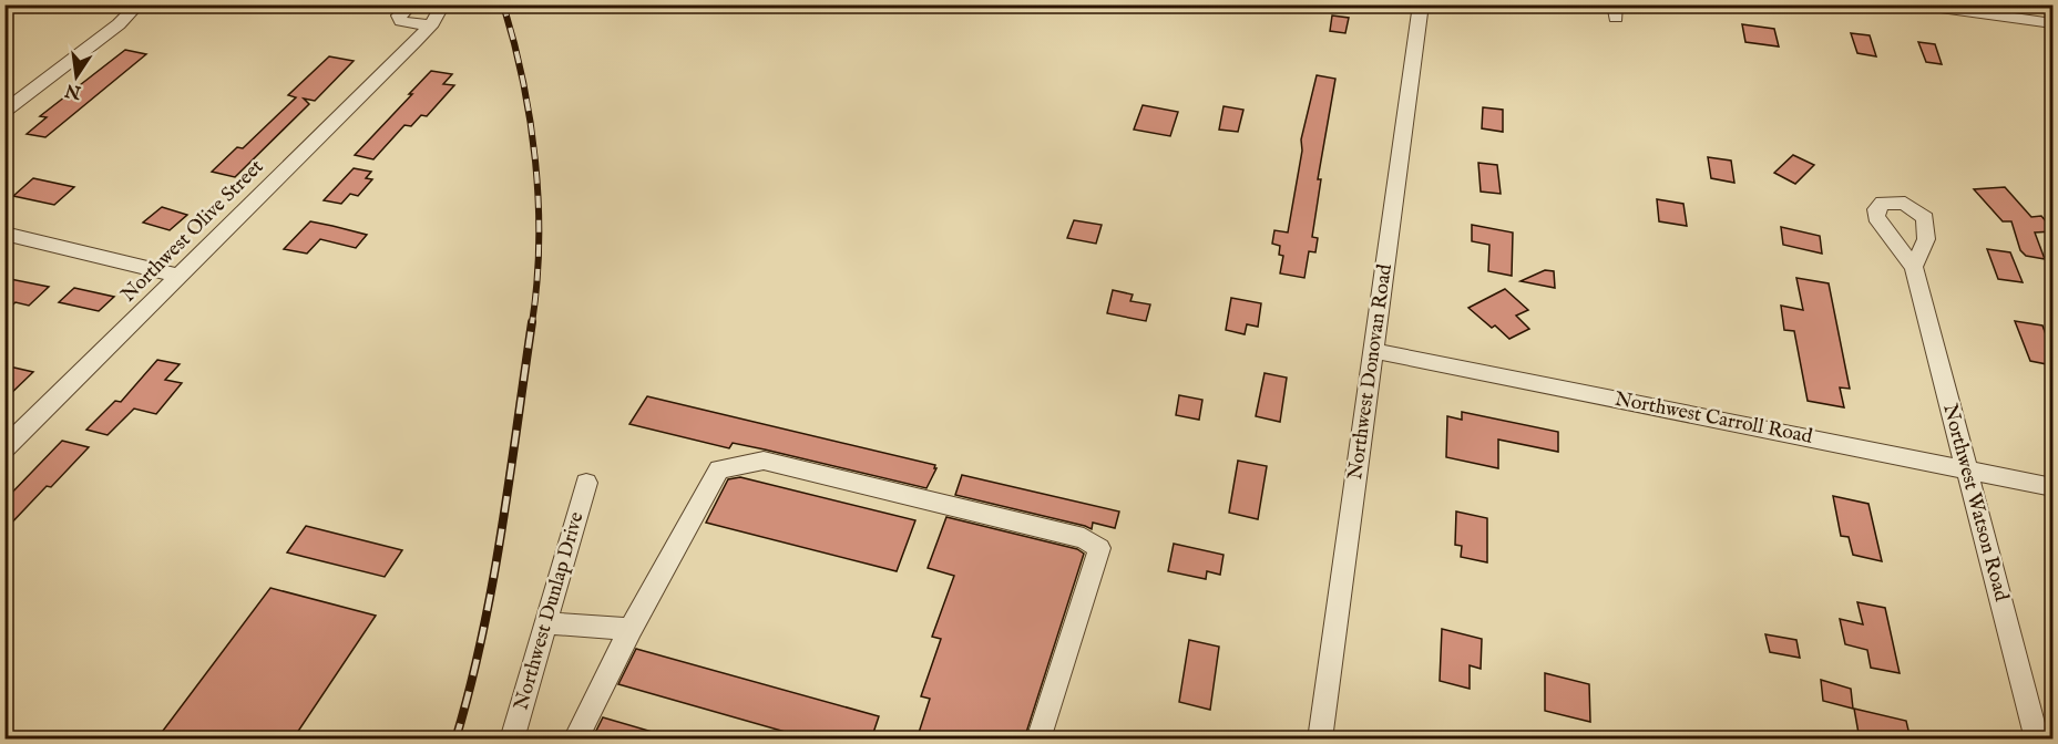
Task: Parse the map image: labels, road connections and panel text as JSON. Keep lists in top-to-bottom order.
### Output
{
  "streets": {
    "street": [
      "Northwest Olive Street",
      "Northwest Donovan Road",
      "Northwest Carroll Road",
      "Northwest Watson Road",
      "Northwest Dunlap Drive"
    ]
  },
  "crossings": [
    ["Northwest Donovan Road", "Northwest Carroll Road"],
    ["Northwest Carroll Road", "Northwest Watson Road"]
  ],
  "north": "bottom"
}
